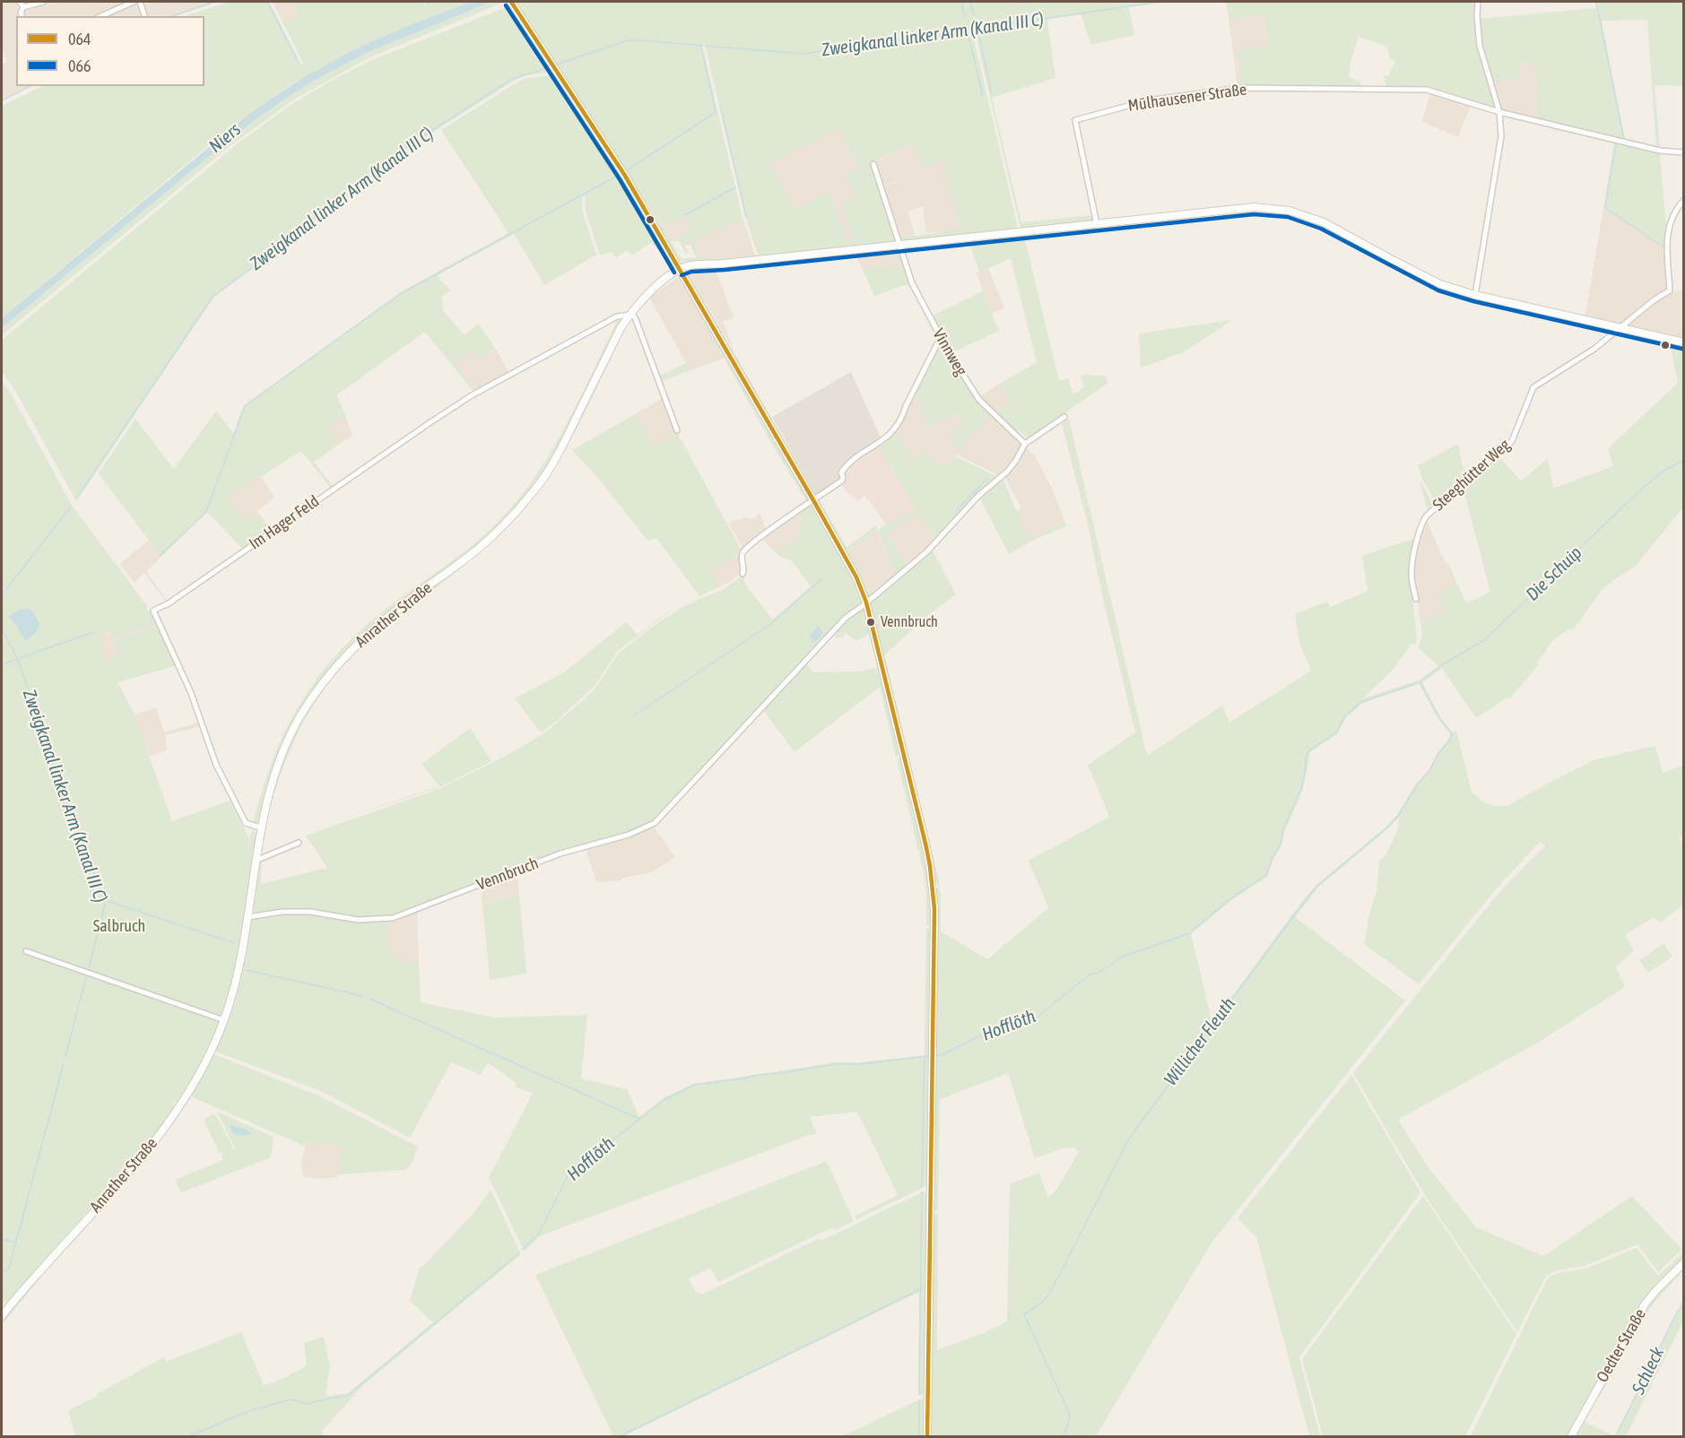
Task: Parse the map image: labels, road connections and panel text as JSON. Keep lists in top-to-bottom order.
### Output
{
  "streets": {
    "main road": ["Anrather Straße", "Oedter Straße"],
    "street": [
      "Mülhausener Straße",
      "Vinnweg",
      "Steeghütter Weg",
      "Im Hager Feld",
      "Vennbruch"
    ]
  },
  "crossings": [
    ["Im Hager Feld", "Anrather Straße"],
    ["Anrather Straße", "Vennbruch"]
  ],
  "water": [
    "Zweigkanal linker Arm (Kanal III C)",
    "Niers",
    "Die Schuip",
    "Hofflöth",
    "Willicher Fleuth",
    "Schleck"
  ],
  "parks": ["Salbruch"],
  "places": ["Vennbruch"],
  "lines": ["transit line 064", "transit line 066"],
  "legend": ["064", "066"]
}
